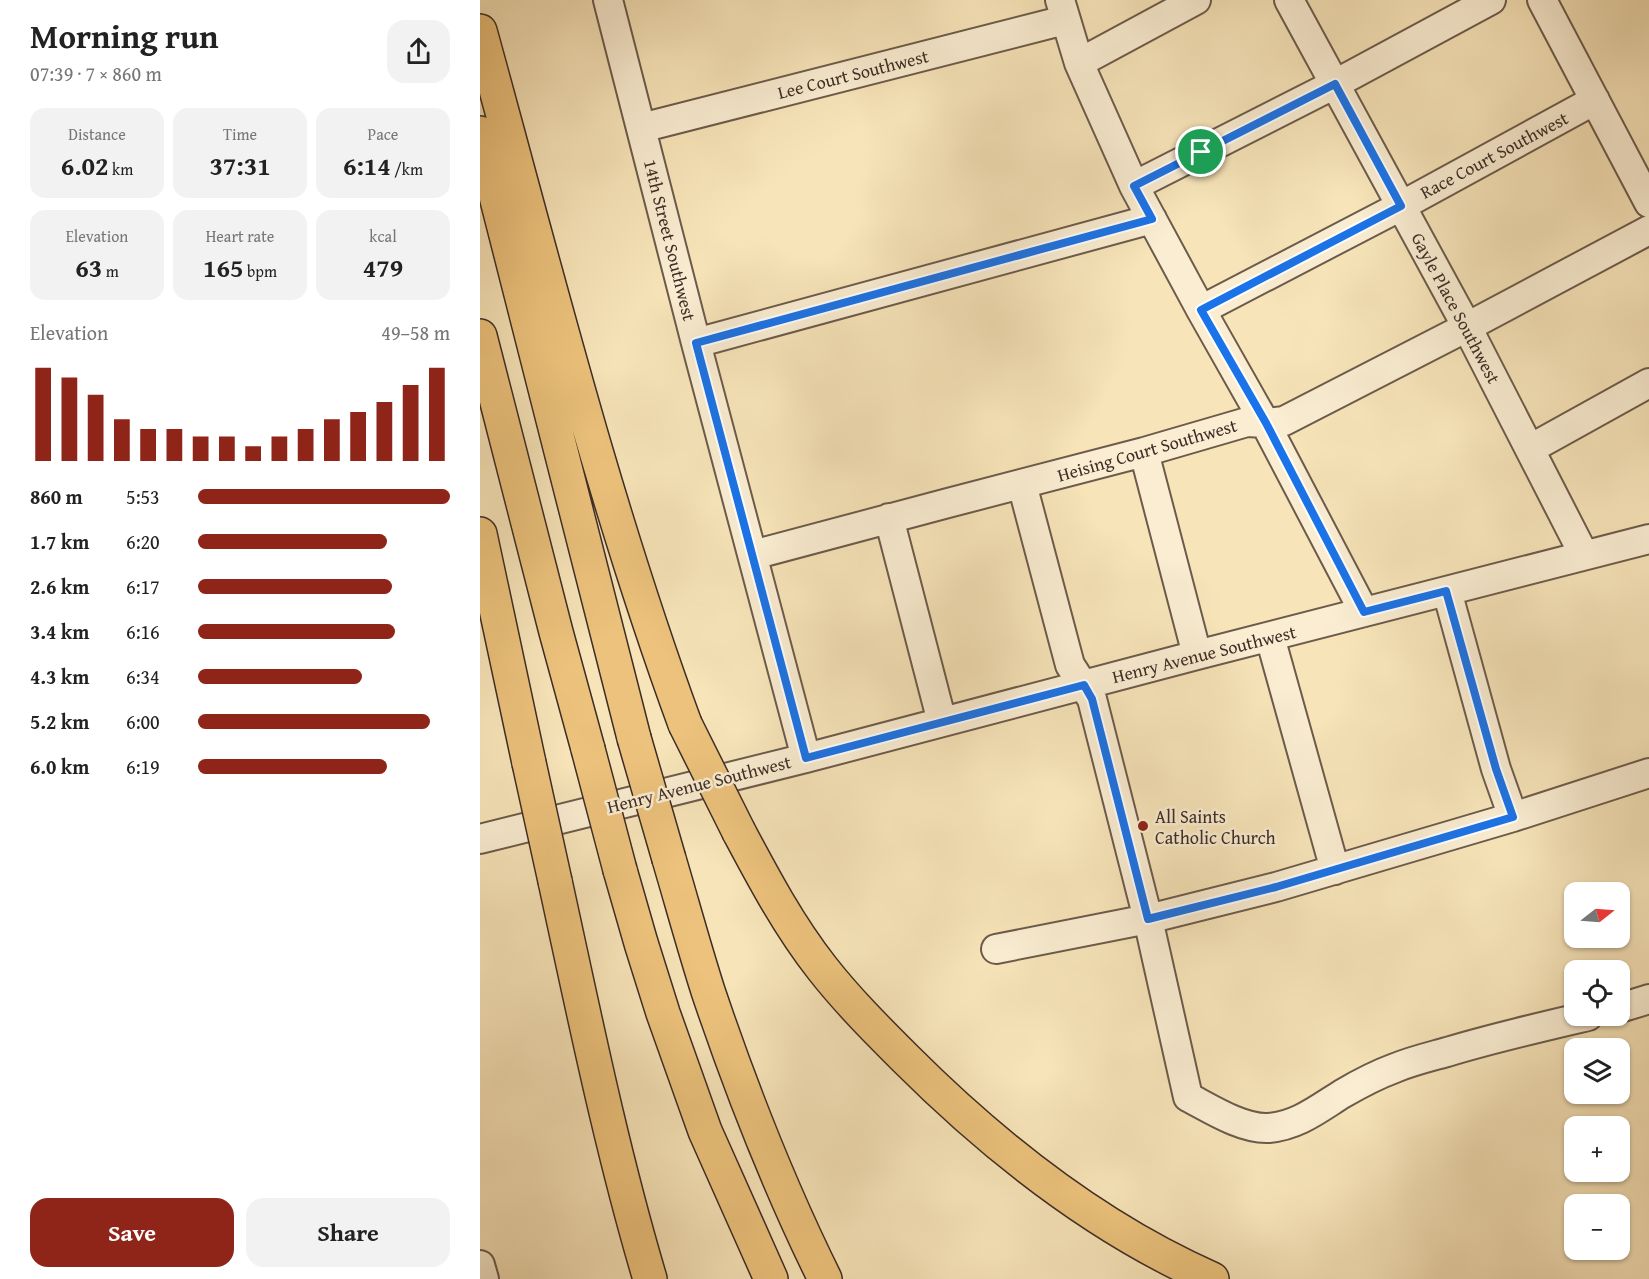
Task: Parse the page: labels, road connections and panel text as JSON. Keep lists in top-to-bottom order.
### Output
{
  "streets": {
    "street": [
      "Lee Court Southwest",
      "Race Court Southwest",
      "14th Street Southwest",
      "Gayle Place Southwest",
      "Heising Court Southwest",
      "Henry Avenue Southwest"
    ]
  },
  "crossings": [
    ["Lee Court Southwest", "14th Street Southwest"],
    ["Race Court Southwest", "Gayle Place Southwest"],
    ["14th Street Southwest", "Heising Court Southwest"],
    ["14th Street Southwest", "Henry Avenue Southwest"],
    ["Gayle Place Southwest", "Heising Court Southwest"],
    ["Gayle Place Southwest", "Henry Avenue Southwest"]
  ],
  "places": ["All Saints Catholic Church"],
  "north": "right",
  "page": {
    "heading": ["Morning run", "07:39 · 7 × 860 m"],
    "stats": [
      ["Distance", "6.02 km"],
      ["Time", "37:31"],
      ["Pace", "6:14 /km"],
      ["Elevation", "63 m"],
      ["Heart rate", "165 bpm"],
      ["kcal", "479"]
    ],
    "chart": ["Elevation", "49–58 m"],
    "list": [
      {
        "name": "860 m",
        "note": "5:53"
      },
      {
        "name": "1.7 km",
        "note": "6:20"
      },
      {
        "name": "2.6 km",
        "note": "6:17"
      },
      {
        "name": "3.4 km",
        "note": "6:16"
      },
      {
        "name": "4.3 km",
        "note": "6:34"
      },
      {
        "name": "5.2 km",
        "note": "6:00"
      },
      {
        "name": "6.0 km",
        "note": "6:19"
      }
    ],
    "map_buttons": ["+", "−"],
    "buttons": ["Save", "Share"]
  }
}
